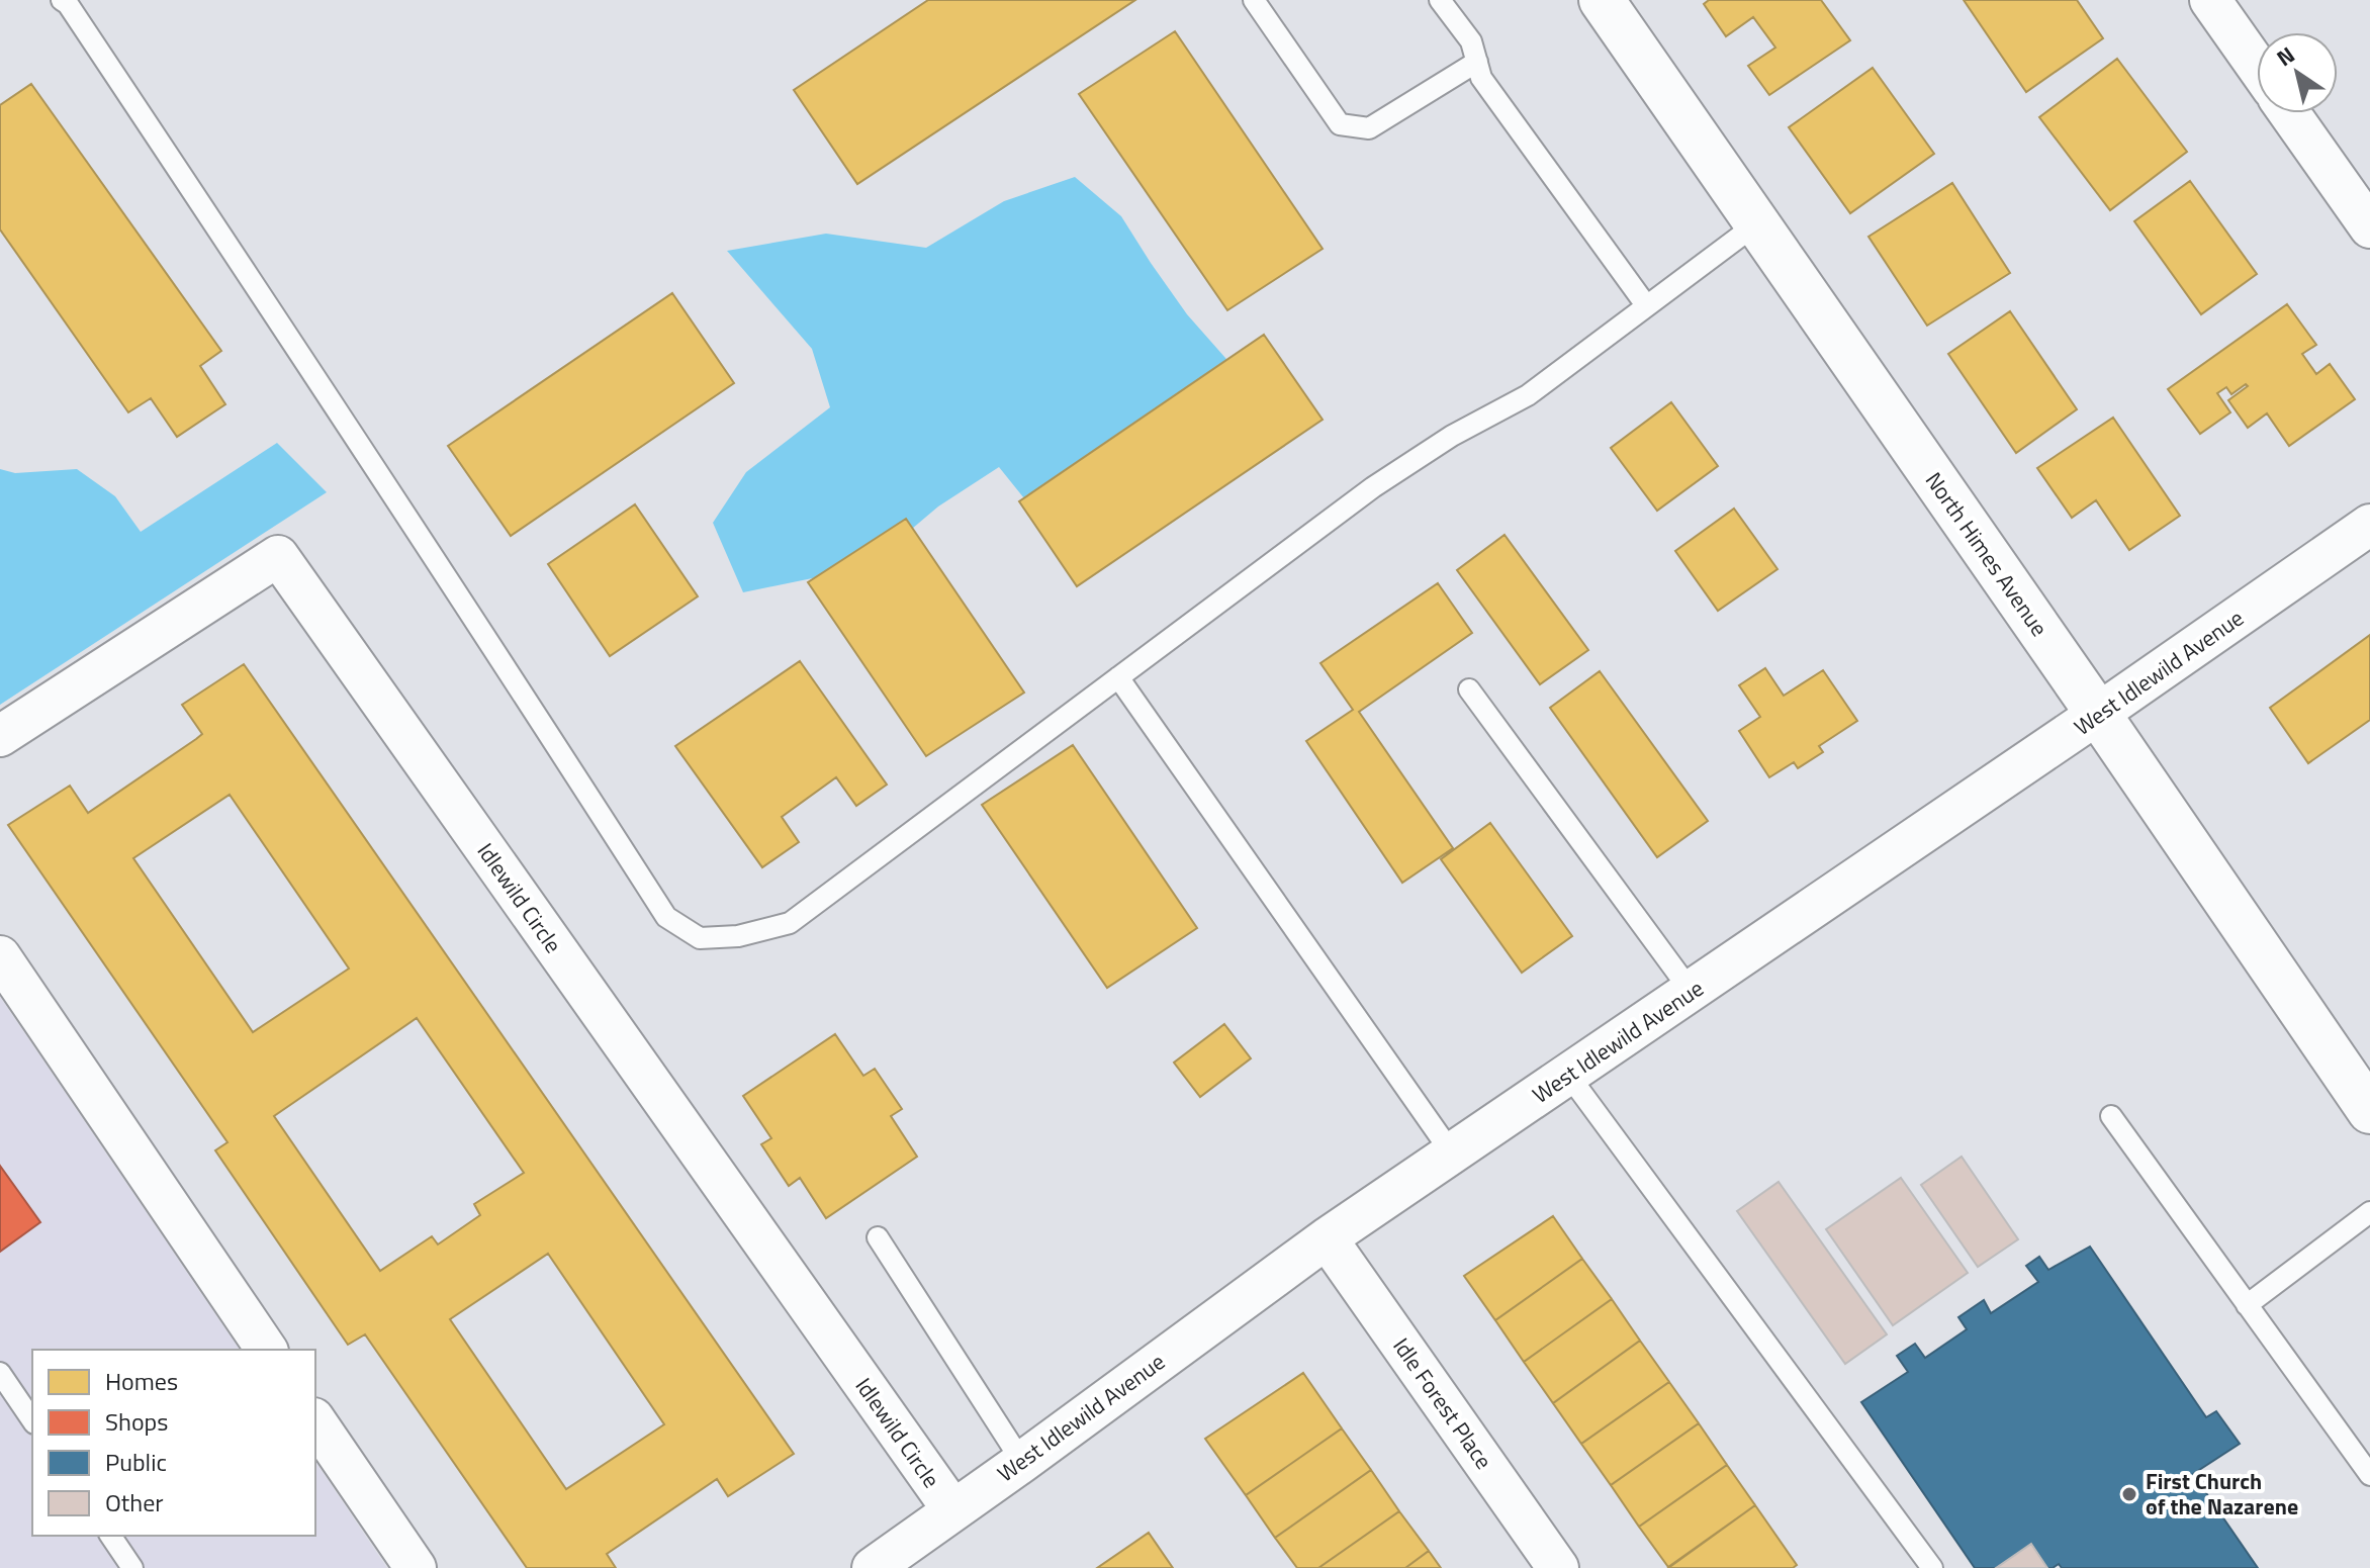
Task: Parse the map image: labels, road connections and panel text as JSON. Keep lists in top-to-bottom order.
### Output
{
  "streets": {
    "street": [
      "North Himes Avenue",
      "West Idlewild Avenue",
      "Idlewild Circle",
      "Idle Forest Place"
    ]
  },
  "crossings": [
    ["North Himes Avenue", "West Idlewild Avenue"],
    ["West Idlewild Avenue", "Idlewild Circle"],
    ["West Idlewild Avenue", "Idle Forest Place"]
  ],
  "places": ["First Church of the Nazarene"],
  "legend": [
    "Homes",
    "Shops",
    "Public",
    "Other"
  ],
  "north": "top left"
}
